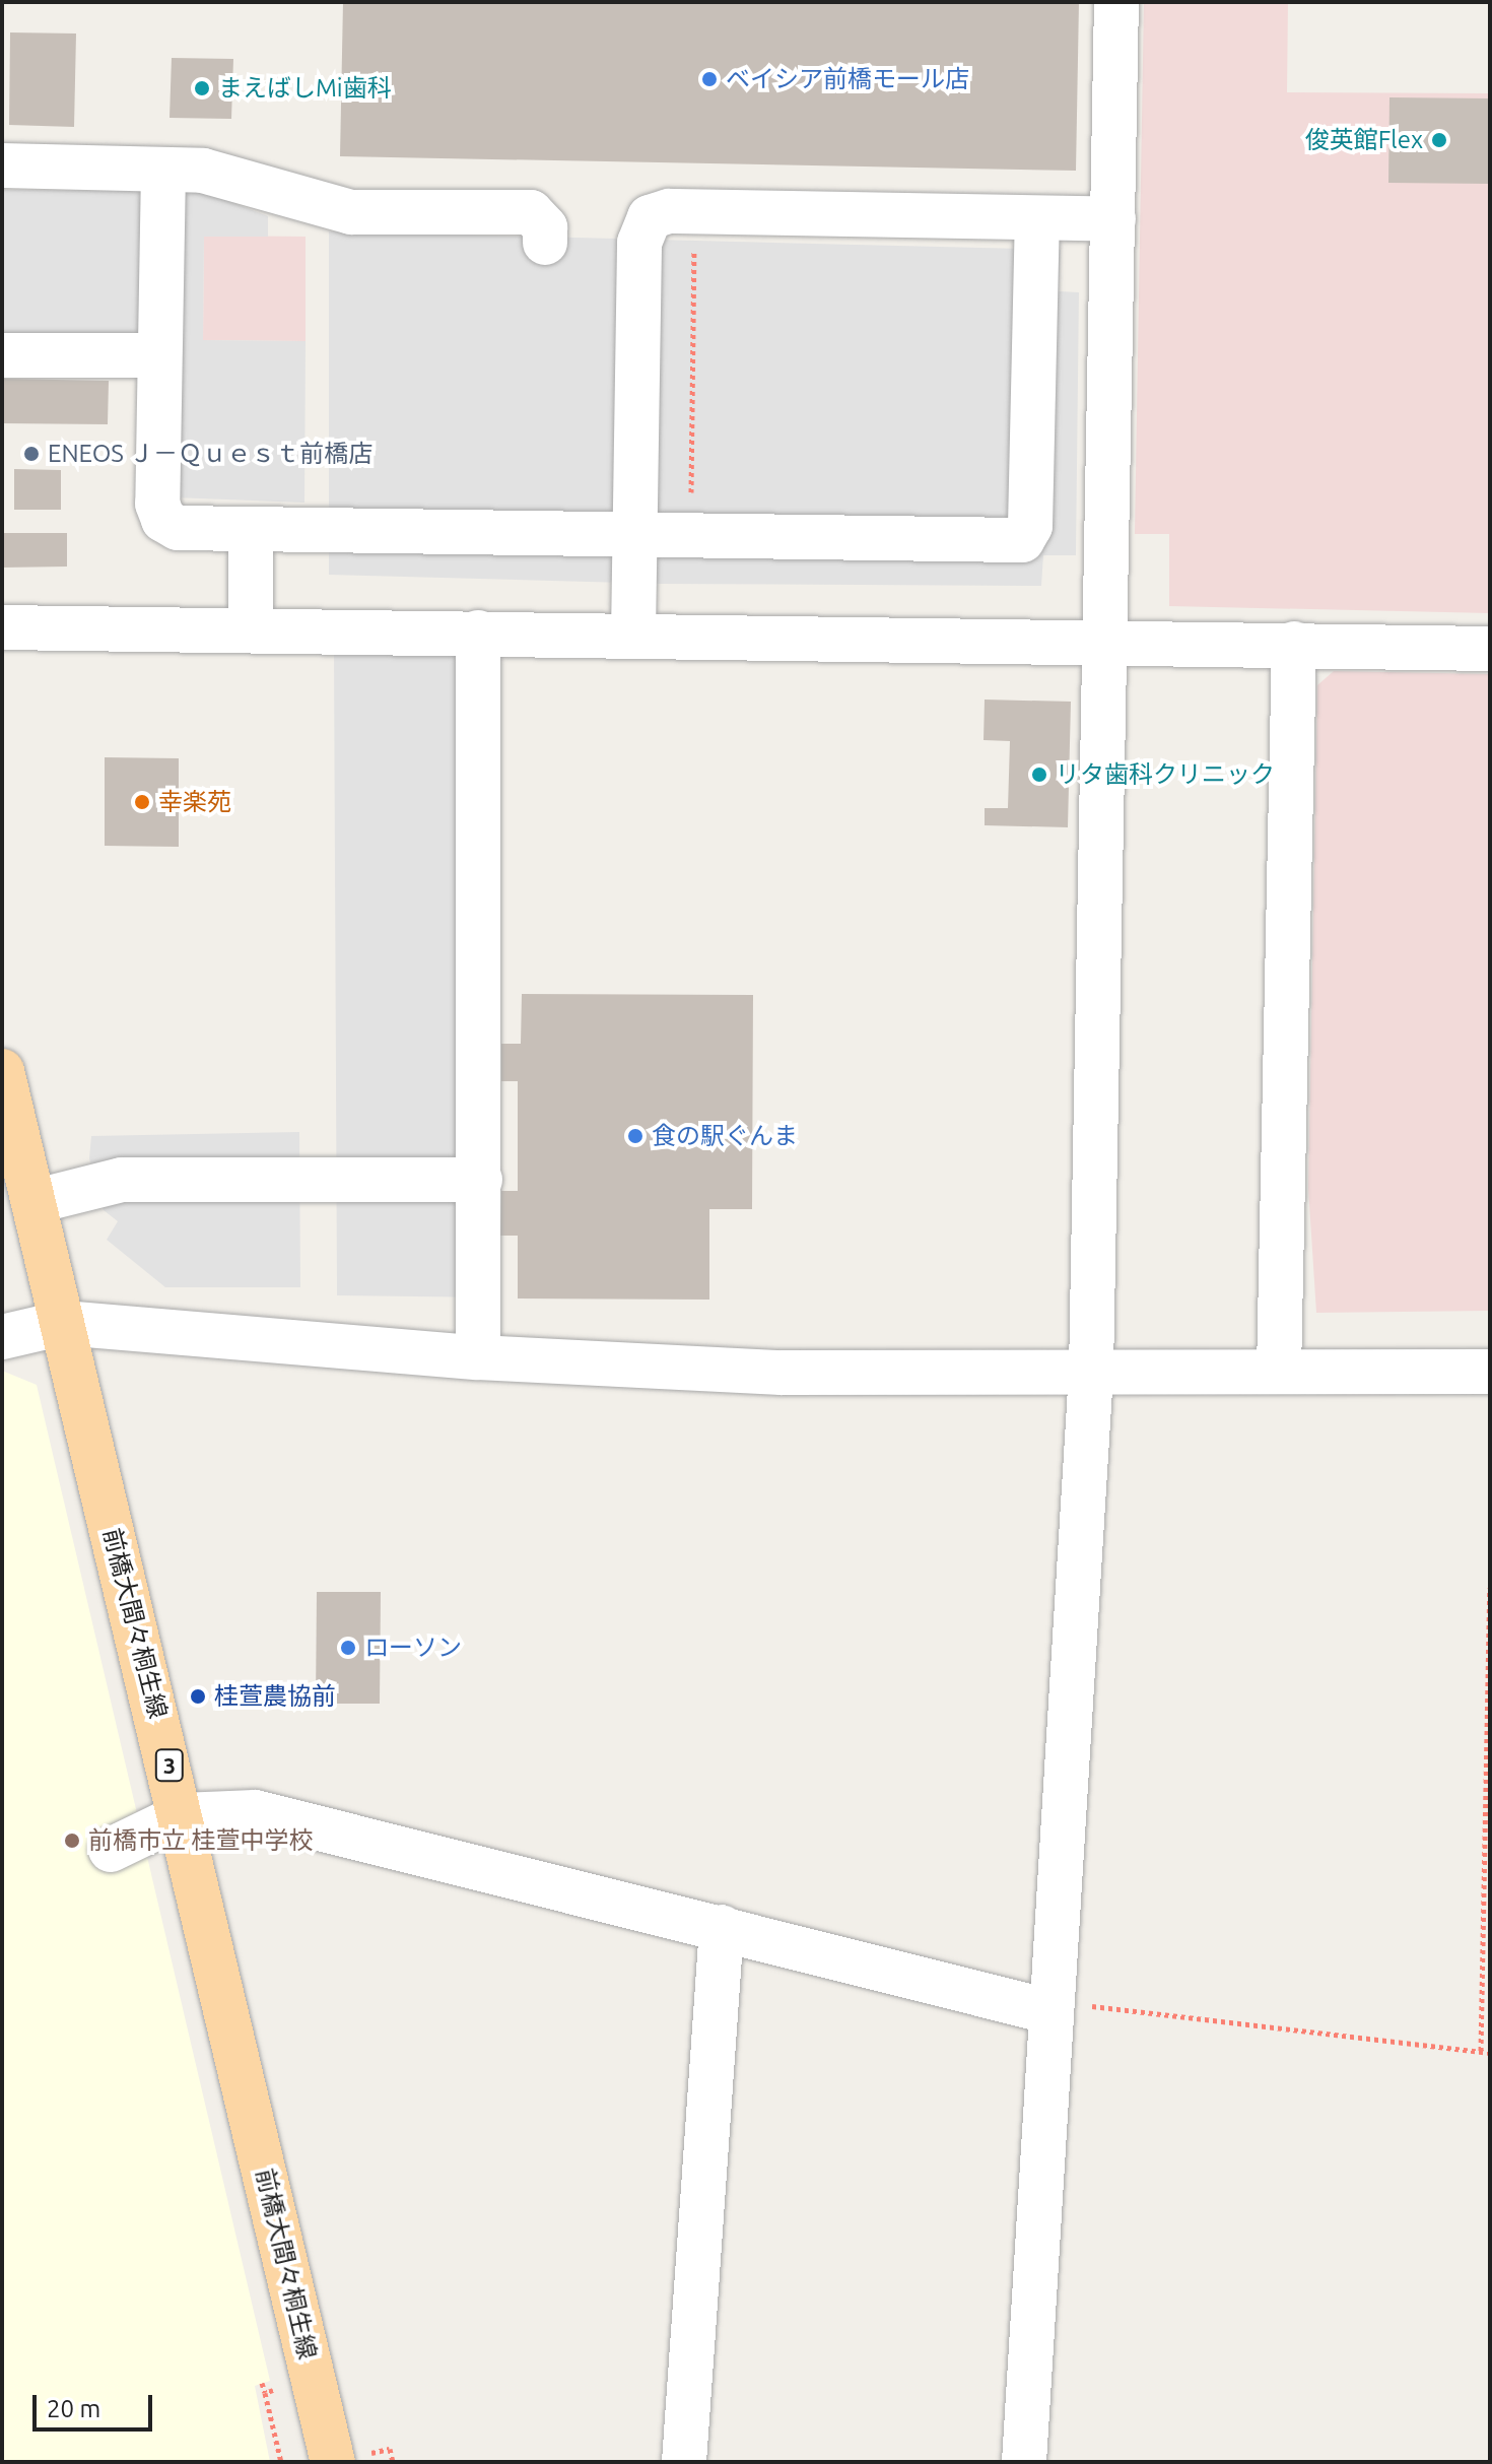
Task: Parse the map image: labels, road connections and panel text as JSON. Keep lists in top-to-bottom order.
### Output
{
  "streets": {
    "main road": ["前橋大間々桐生線", "3"]
  },
  "places": [
    "ベイシア前橋モール店",
    "まえばしMi歯科",
    "俊英館Flex",
    "ENEOS Ｊ－Ｑｕｅｓｔ前橋店",
    "リタ歯科クリニック",
    "幸楽苑",
    "食の駅ぐんま",
    "ローソン",
    "桂萱農協前",
    "前橋市立 桂萱中学校"
  ],
  "scale_bar": "20 m"
}
